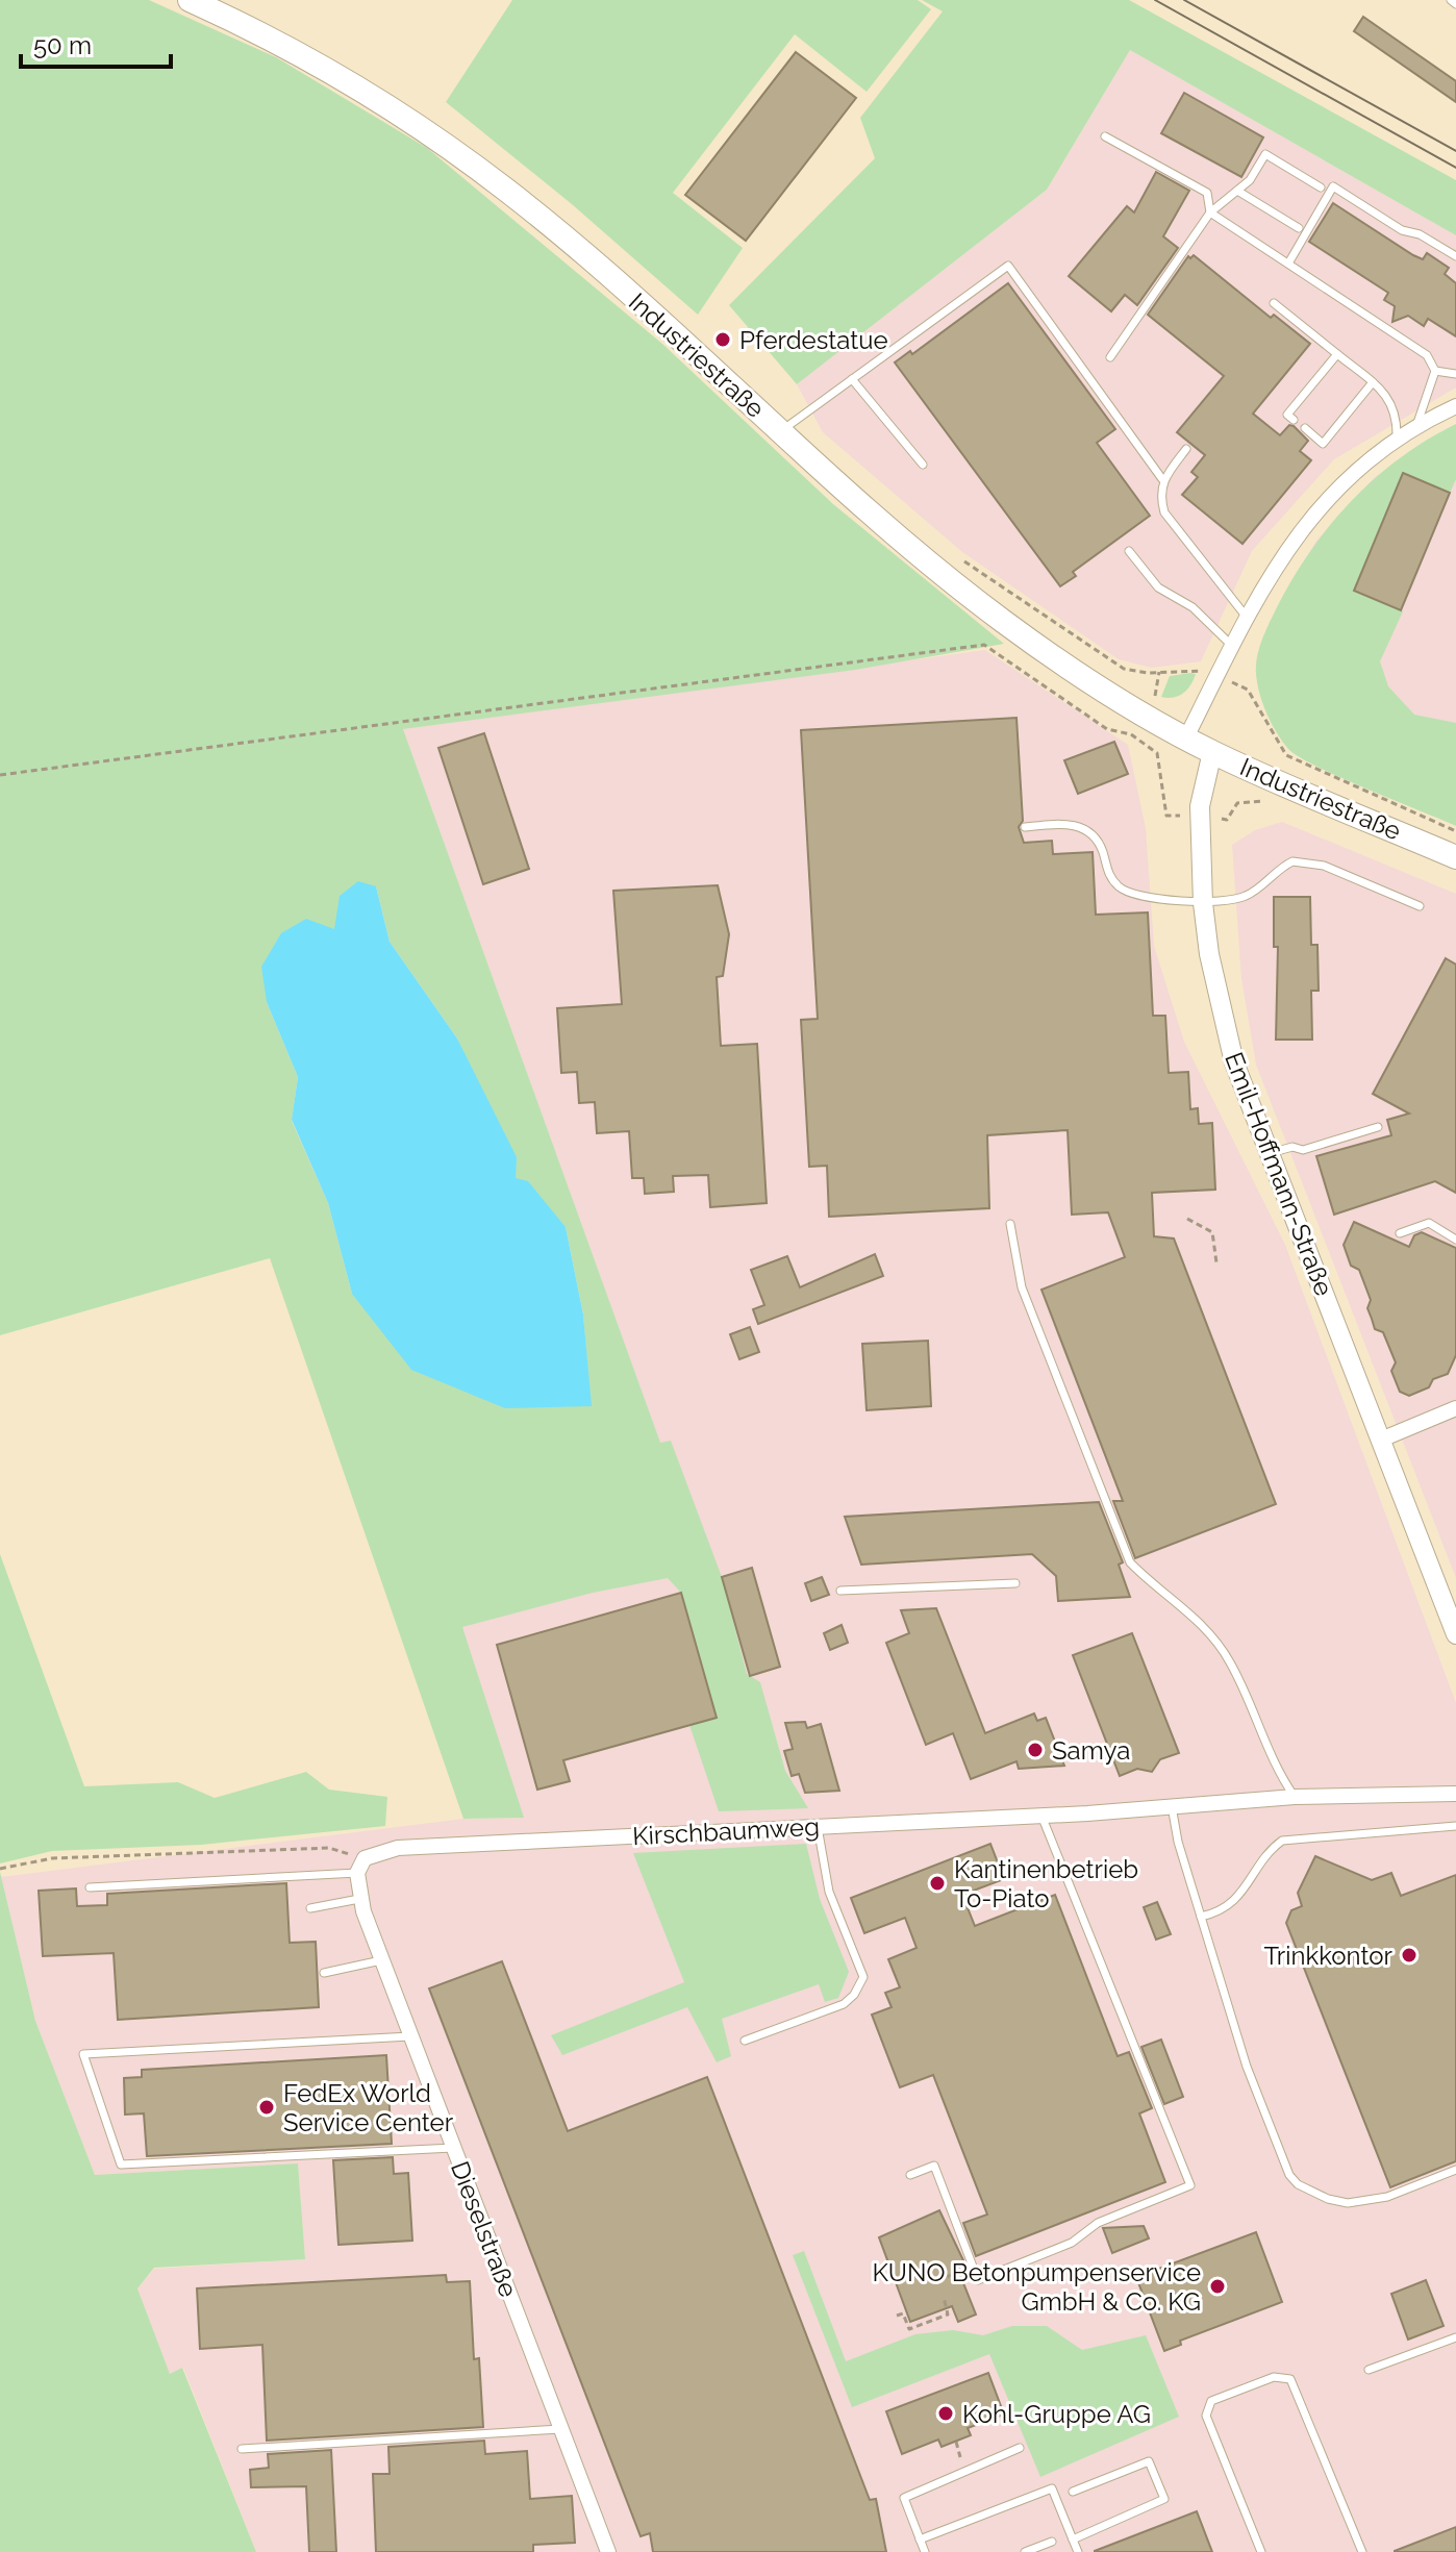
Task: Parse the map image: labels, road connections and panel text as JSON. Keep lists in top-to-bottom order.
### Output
{
  "streets": {
    "main road": ["Industriestraße"],
    "street": ["Emil-Hoffmann-Straße", "Kirschbaumweg", "Dieselstraße"]
  },
  "crossings": [
    ["Industriestraße", "Emil-Hoffmann-Straße"]
  ],
  "places": [
    "Pferdestatue",
    "Samya",
    "Kantinenbetrieb To-Piato",
    "Trinkkontor",
    "FedEx World Service Center",
    "KUNO Betonpumpenservice GmbH & Co. KG",
    "Kohl-Gruppe AG"
  ],
  "scale_bar": "50 m"
}
